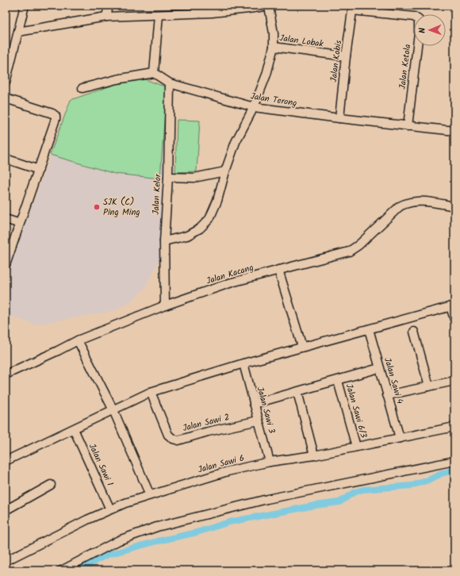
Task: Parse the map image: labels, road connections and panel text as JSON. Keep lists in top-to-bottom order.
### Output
{
  "streets": {
    "street": [
      "Jalan Lobak",
      "Jalan Kobis",
      "Jalan Ketola",
      "Jalan Terong",
      "Jalan Kelor",
      "Jalan Kacang",
      "Jalan Sawi 4",
      "Jalan Sawi 3",
      "Jalan Sawi 6/3",
      "Jalan Sawi 2",
      "Jalan Sawi 6",
      "Jalan Sawi 1"
    ]
  },
  "crossings": [
    ["Jalan Lobak", "Jalan Kobis"],
    ["Jalan Kobis", "Jalan Ketola"],
    ["Jalan Kobis", "Jalan Terong"],
    ["Jalan Ketola", "Jalan Terong"],
    ["Jalan Terong", "Jalan Kelor"],
    ["Jalan Kelor", "Jalan Kacang"],
    ["Jalan Sawi 4", "Jalan Sawi 6"],
    ["Jalan Sawi 3", "Jalan Sawi 2"],
    ["Jalan Sawi 3", "Jalan Sawi 6"],
    ["Jalan Sawi 6/3", "Jalan Sawi 6"],
    ["Jalan Sawi 6", "Jalan Sawi 1"]
  ],
  "places": ["SJK (C) Ping Ming"],
  "north": "left"
}
